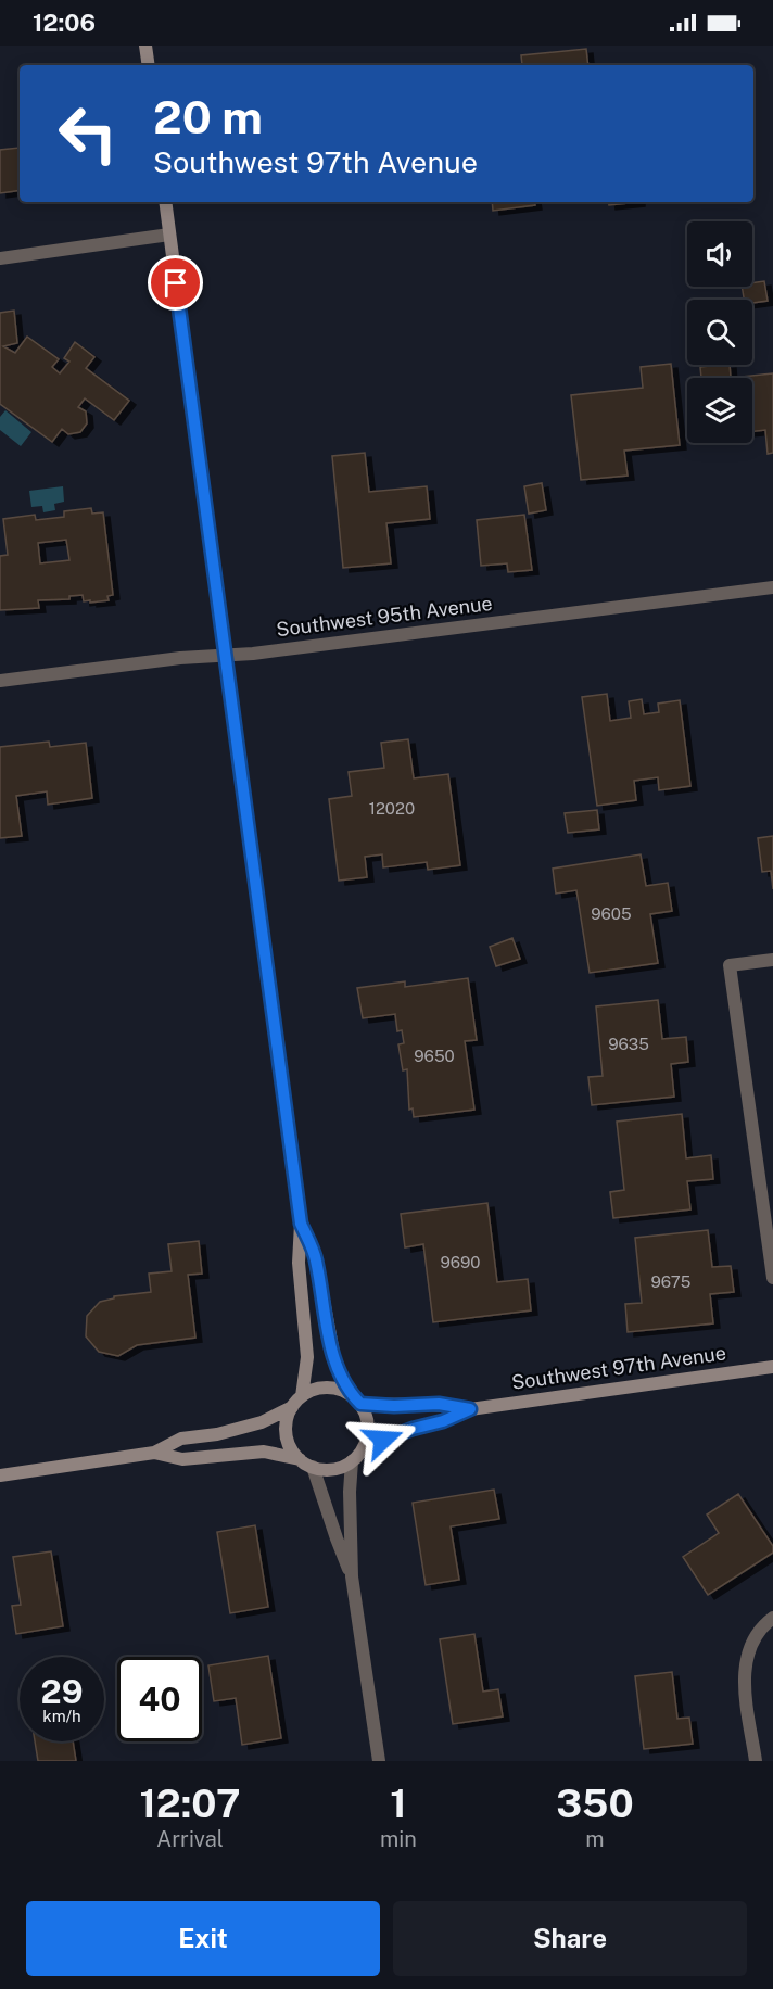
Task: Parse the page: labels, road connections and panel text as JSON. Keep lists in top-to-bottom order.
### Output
{
  "streets": {
    "street": ["Southwest 95th Avenue", "Southwest 97th Avenue"]
  },
  "house_numbers": [
    "12020",
    "9605",
    "9635",
    "9650",
    "9690",
    "9675"
  ],
  "page": {
    "status": "12:06",
    "turn": ["20 m", "Southwest 97th Avenue"],
    "speed": "29 km/h",
    "limit": "40",
    "eta": [
      "12:07",
      "Arrival",
      "1",
      "min",
      "350",
      "m"
    ],
    "buttons": ["Exit", "Share"]
  }
}
